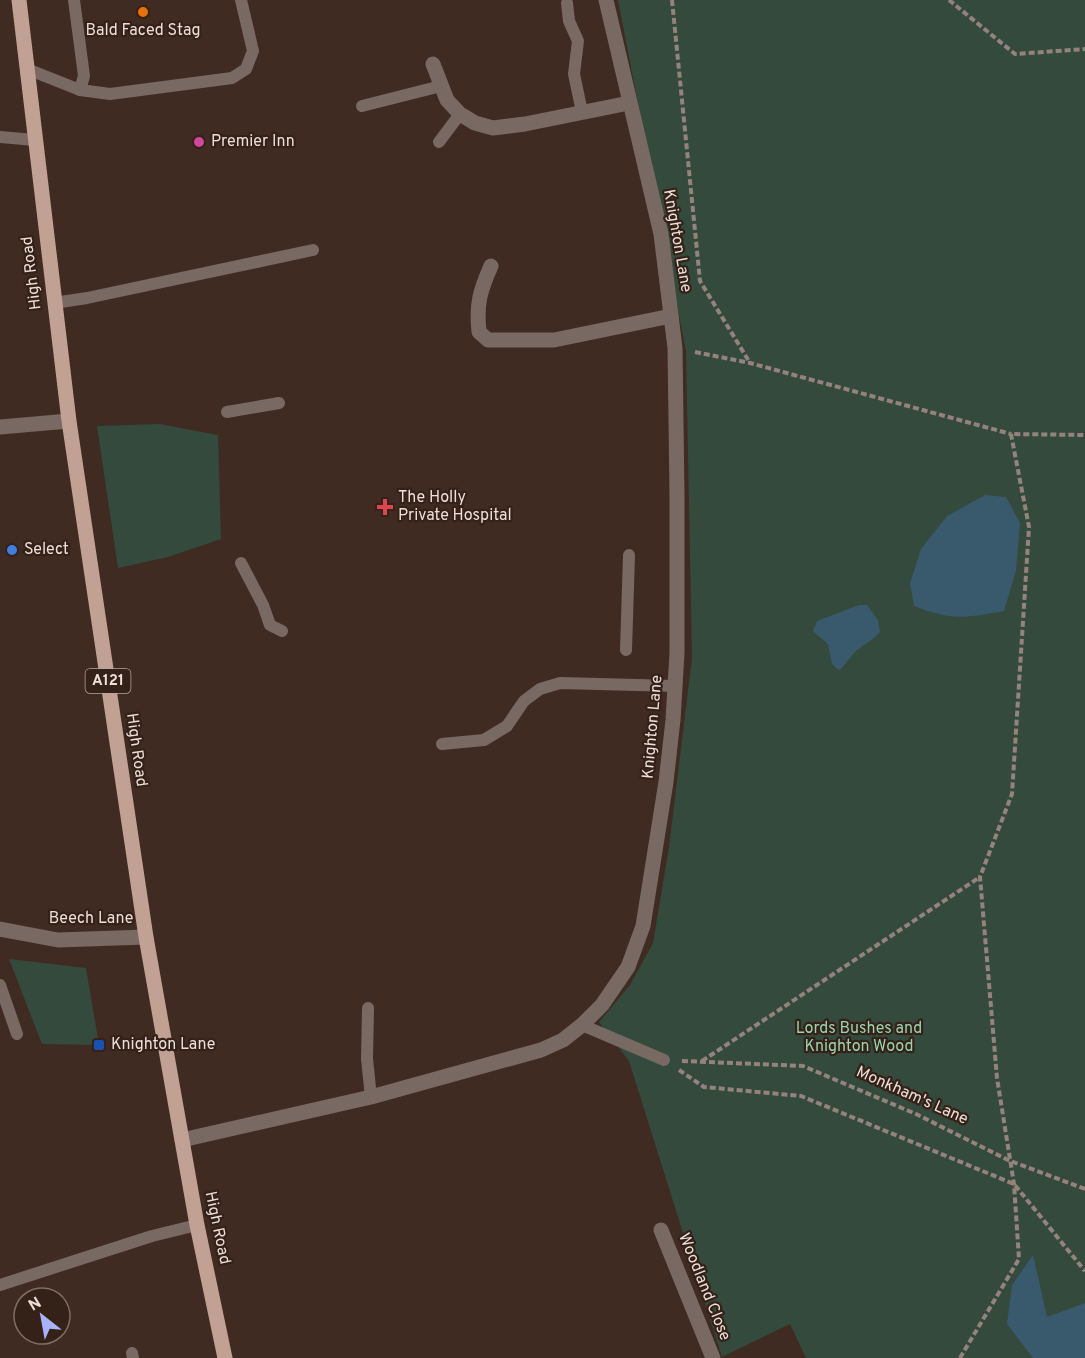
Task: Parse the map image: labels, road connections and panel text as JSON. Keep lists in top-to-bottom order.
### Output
{
  "streets": {
    "main road": ["High Road", "A121"],
    "street": ["Knighton Lane", "Beech Lane", "Woodland Close"],
    "path": ["Monkham's Lane"]
  },
  "crossings": [
    ["Knighton Lane", "High Road"],
    ["High Road", "Beech Lane"]
  ],
  "parks": ["Lords Bushes and Knighton Wood"],
  "places": {
    "other": ["Bald Faced Stag", "Premier Inn", "Select"],
    "health": ["The Holly Private Hospital"],
    "transit": ["Knighton Lane"]
  },
  "north": "top left"
}
